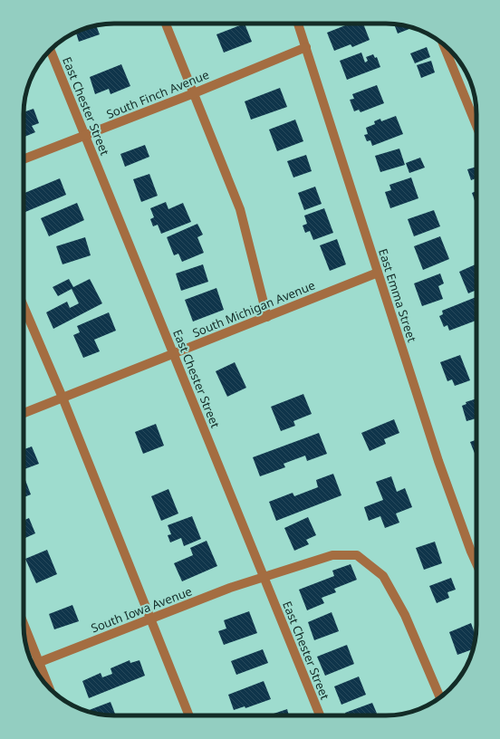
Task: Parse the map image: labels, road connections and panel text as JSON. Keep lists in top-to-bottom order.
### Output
{
  "streets": {
    "street": [
      "South Finch Avenue",
      "East Chester Street",
      "East Emma Street",
      "South Michigan Avenue",
      "South Iowa Avenue"
    ]
  },
  "crossings": [
    ["South Finch Avenue", "East Chester Street"],
    ["South Finch Avenue", "East Emma Street"],
    ["East Chester Street", "South Michigan Avenue"],
    ["East Chester Street", "South Iowa Avenue"],
    ["East Emma Street", "South Michigan Avenue"]
  ]
}
